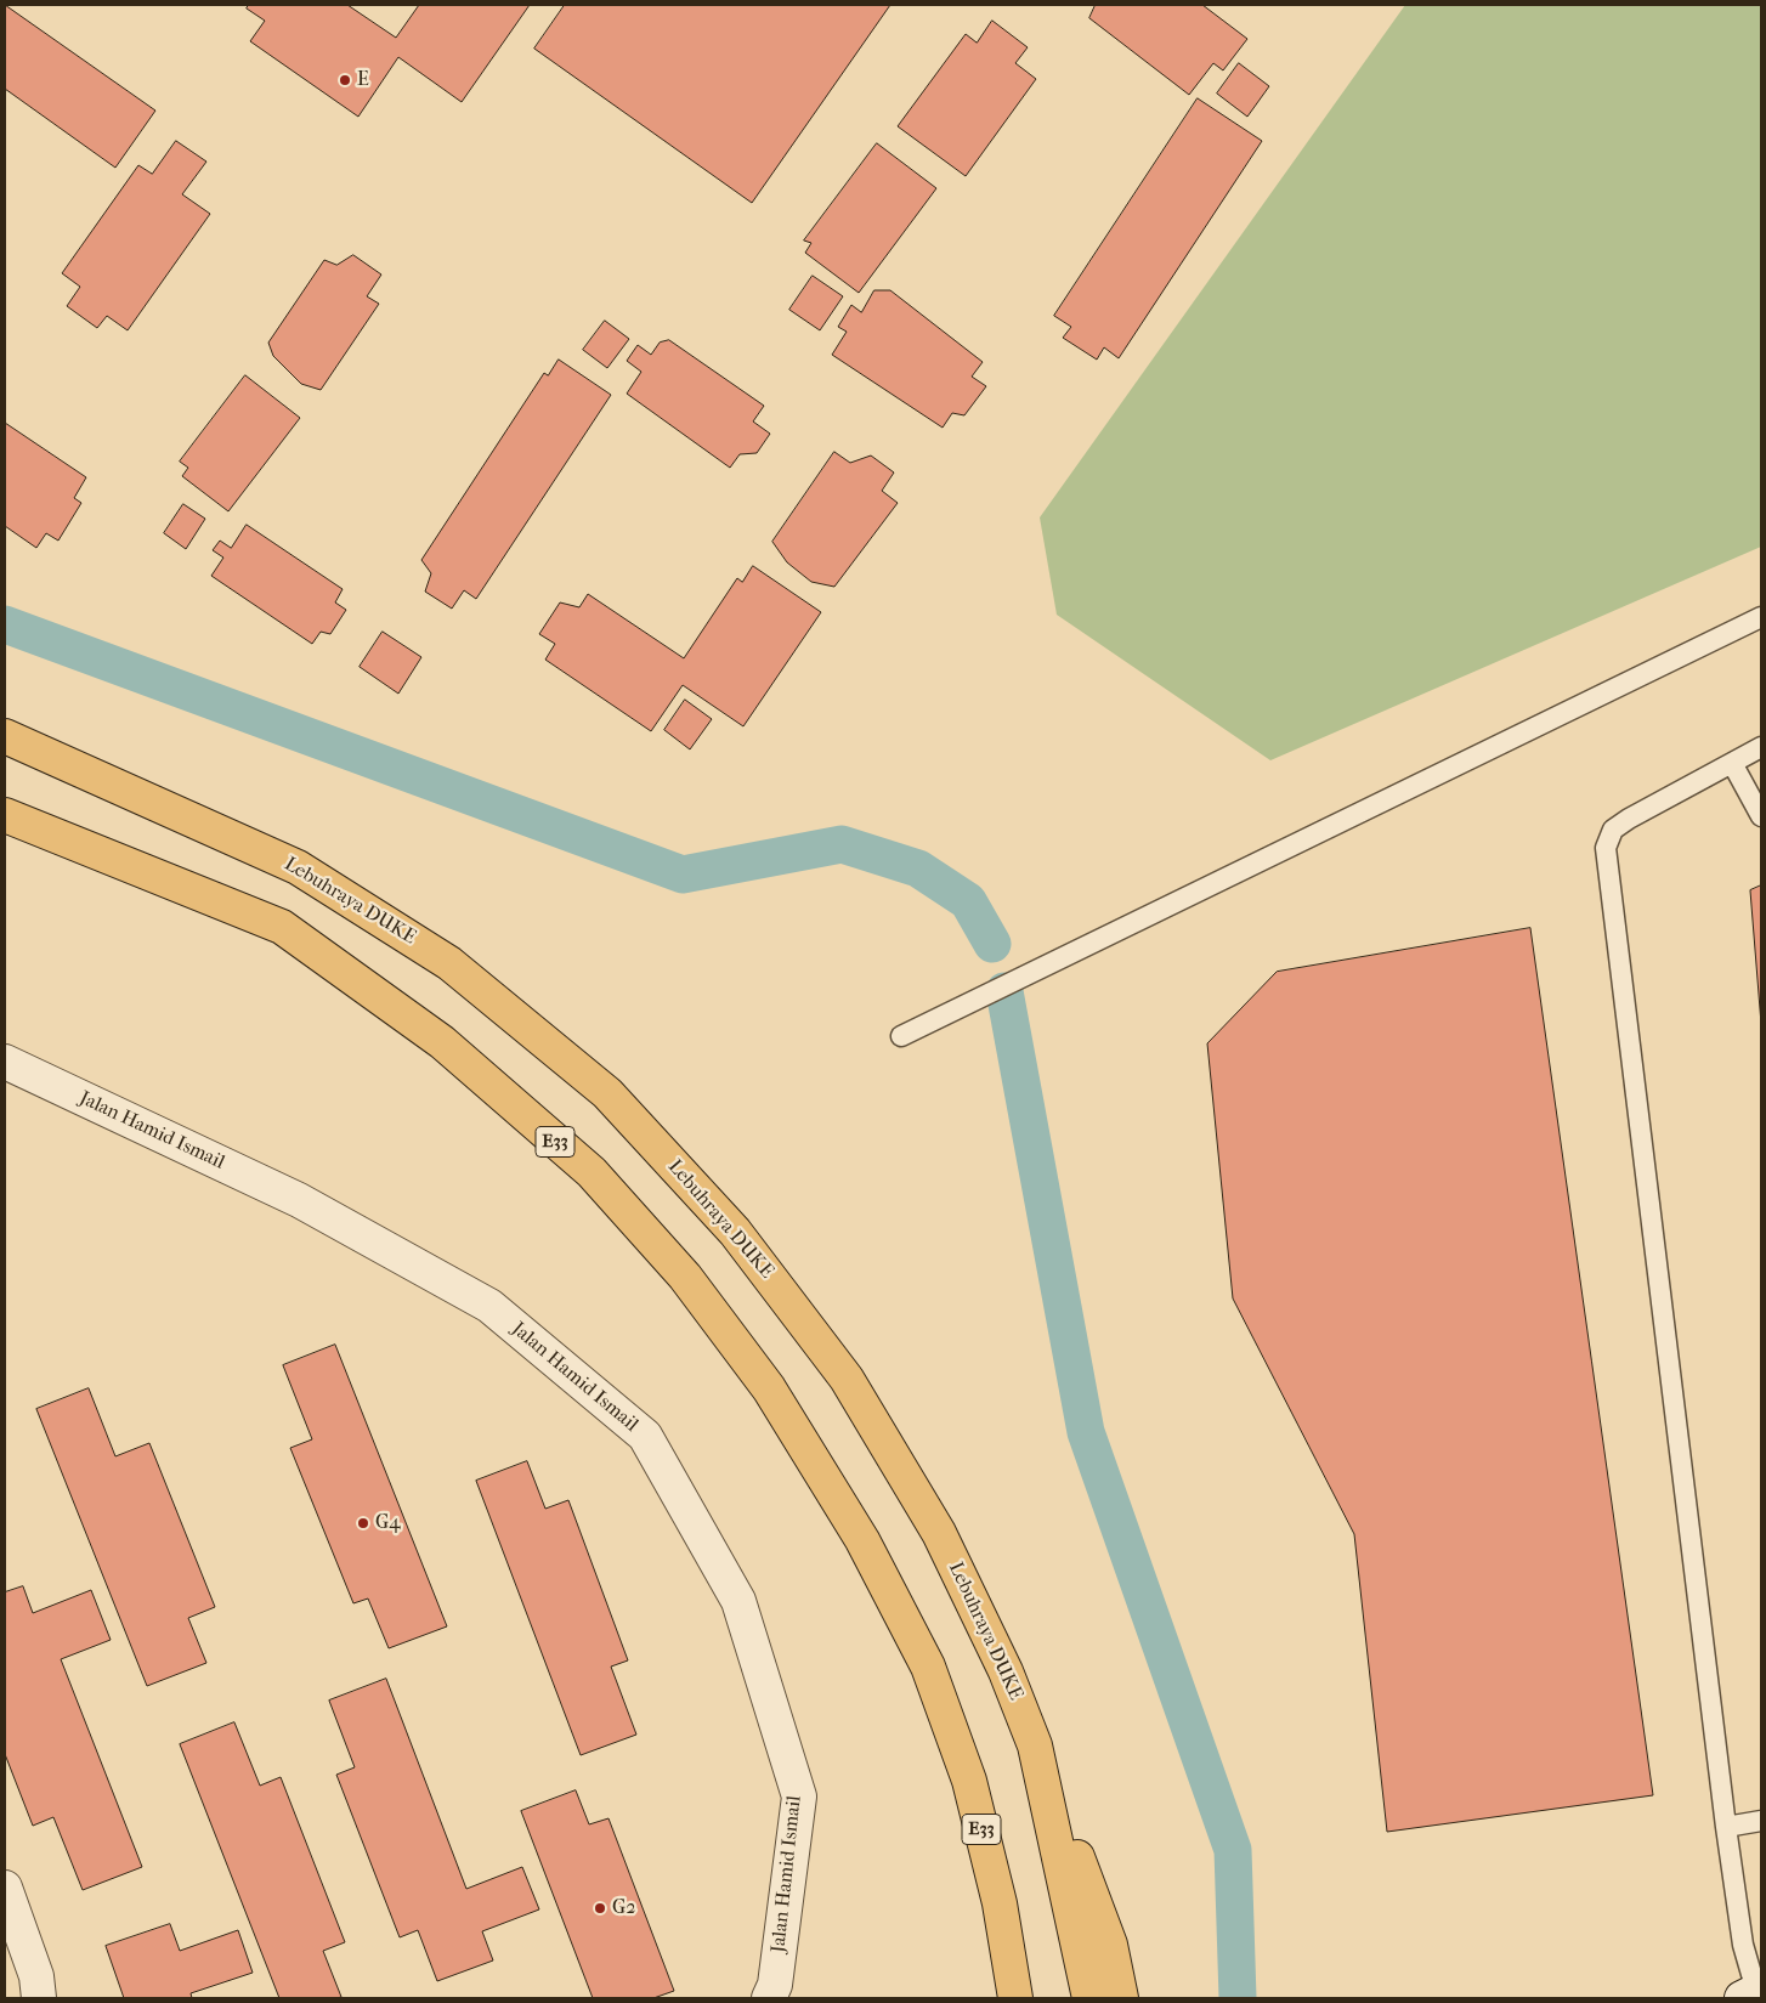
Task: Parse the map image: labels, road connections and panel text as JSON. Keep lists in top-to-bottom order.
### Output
{
  "streets": {
    "highway": ["Lebuhraya DUKE", "E33"],
    "street": ["Jalan Hamid Ismail"]
  },
  "places": ["E", "G4", "G2"]
}
